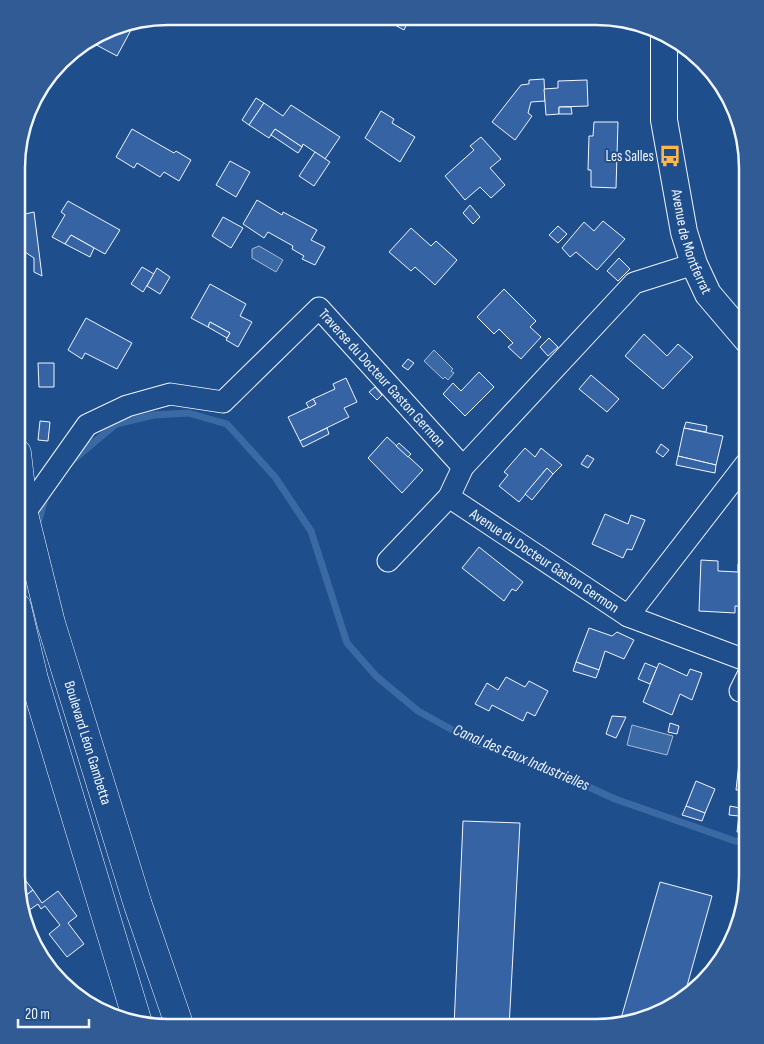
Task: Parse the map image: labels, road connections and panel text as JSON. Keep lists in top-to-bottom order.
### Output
{
  "streets": {
    "main road": ["Boulevard Léon Gambetta"],
    "street": ["Avenue de Montferrat", "Traverse du Docteur Gaston Germon", "Avenue du Docteur Gaston Germon"]
  },
  "water": ["Canal des Eaux Industrielles"],
  "places": {
    "bus stop": ["Les Salles"]
  },
  "scale_bar": "20 m"
}
